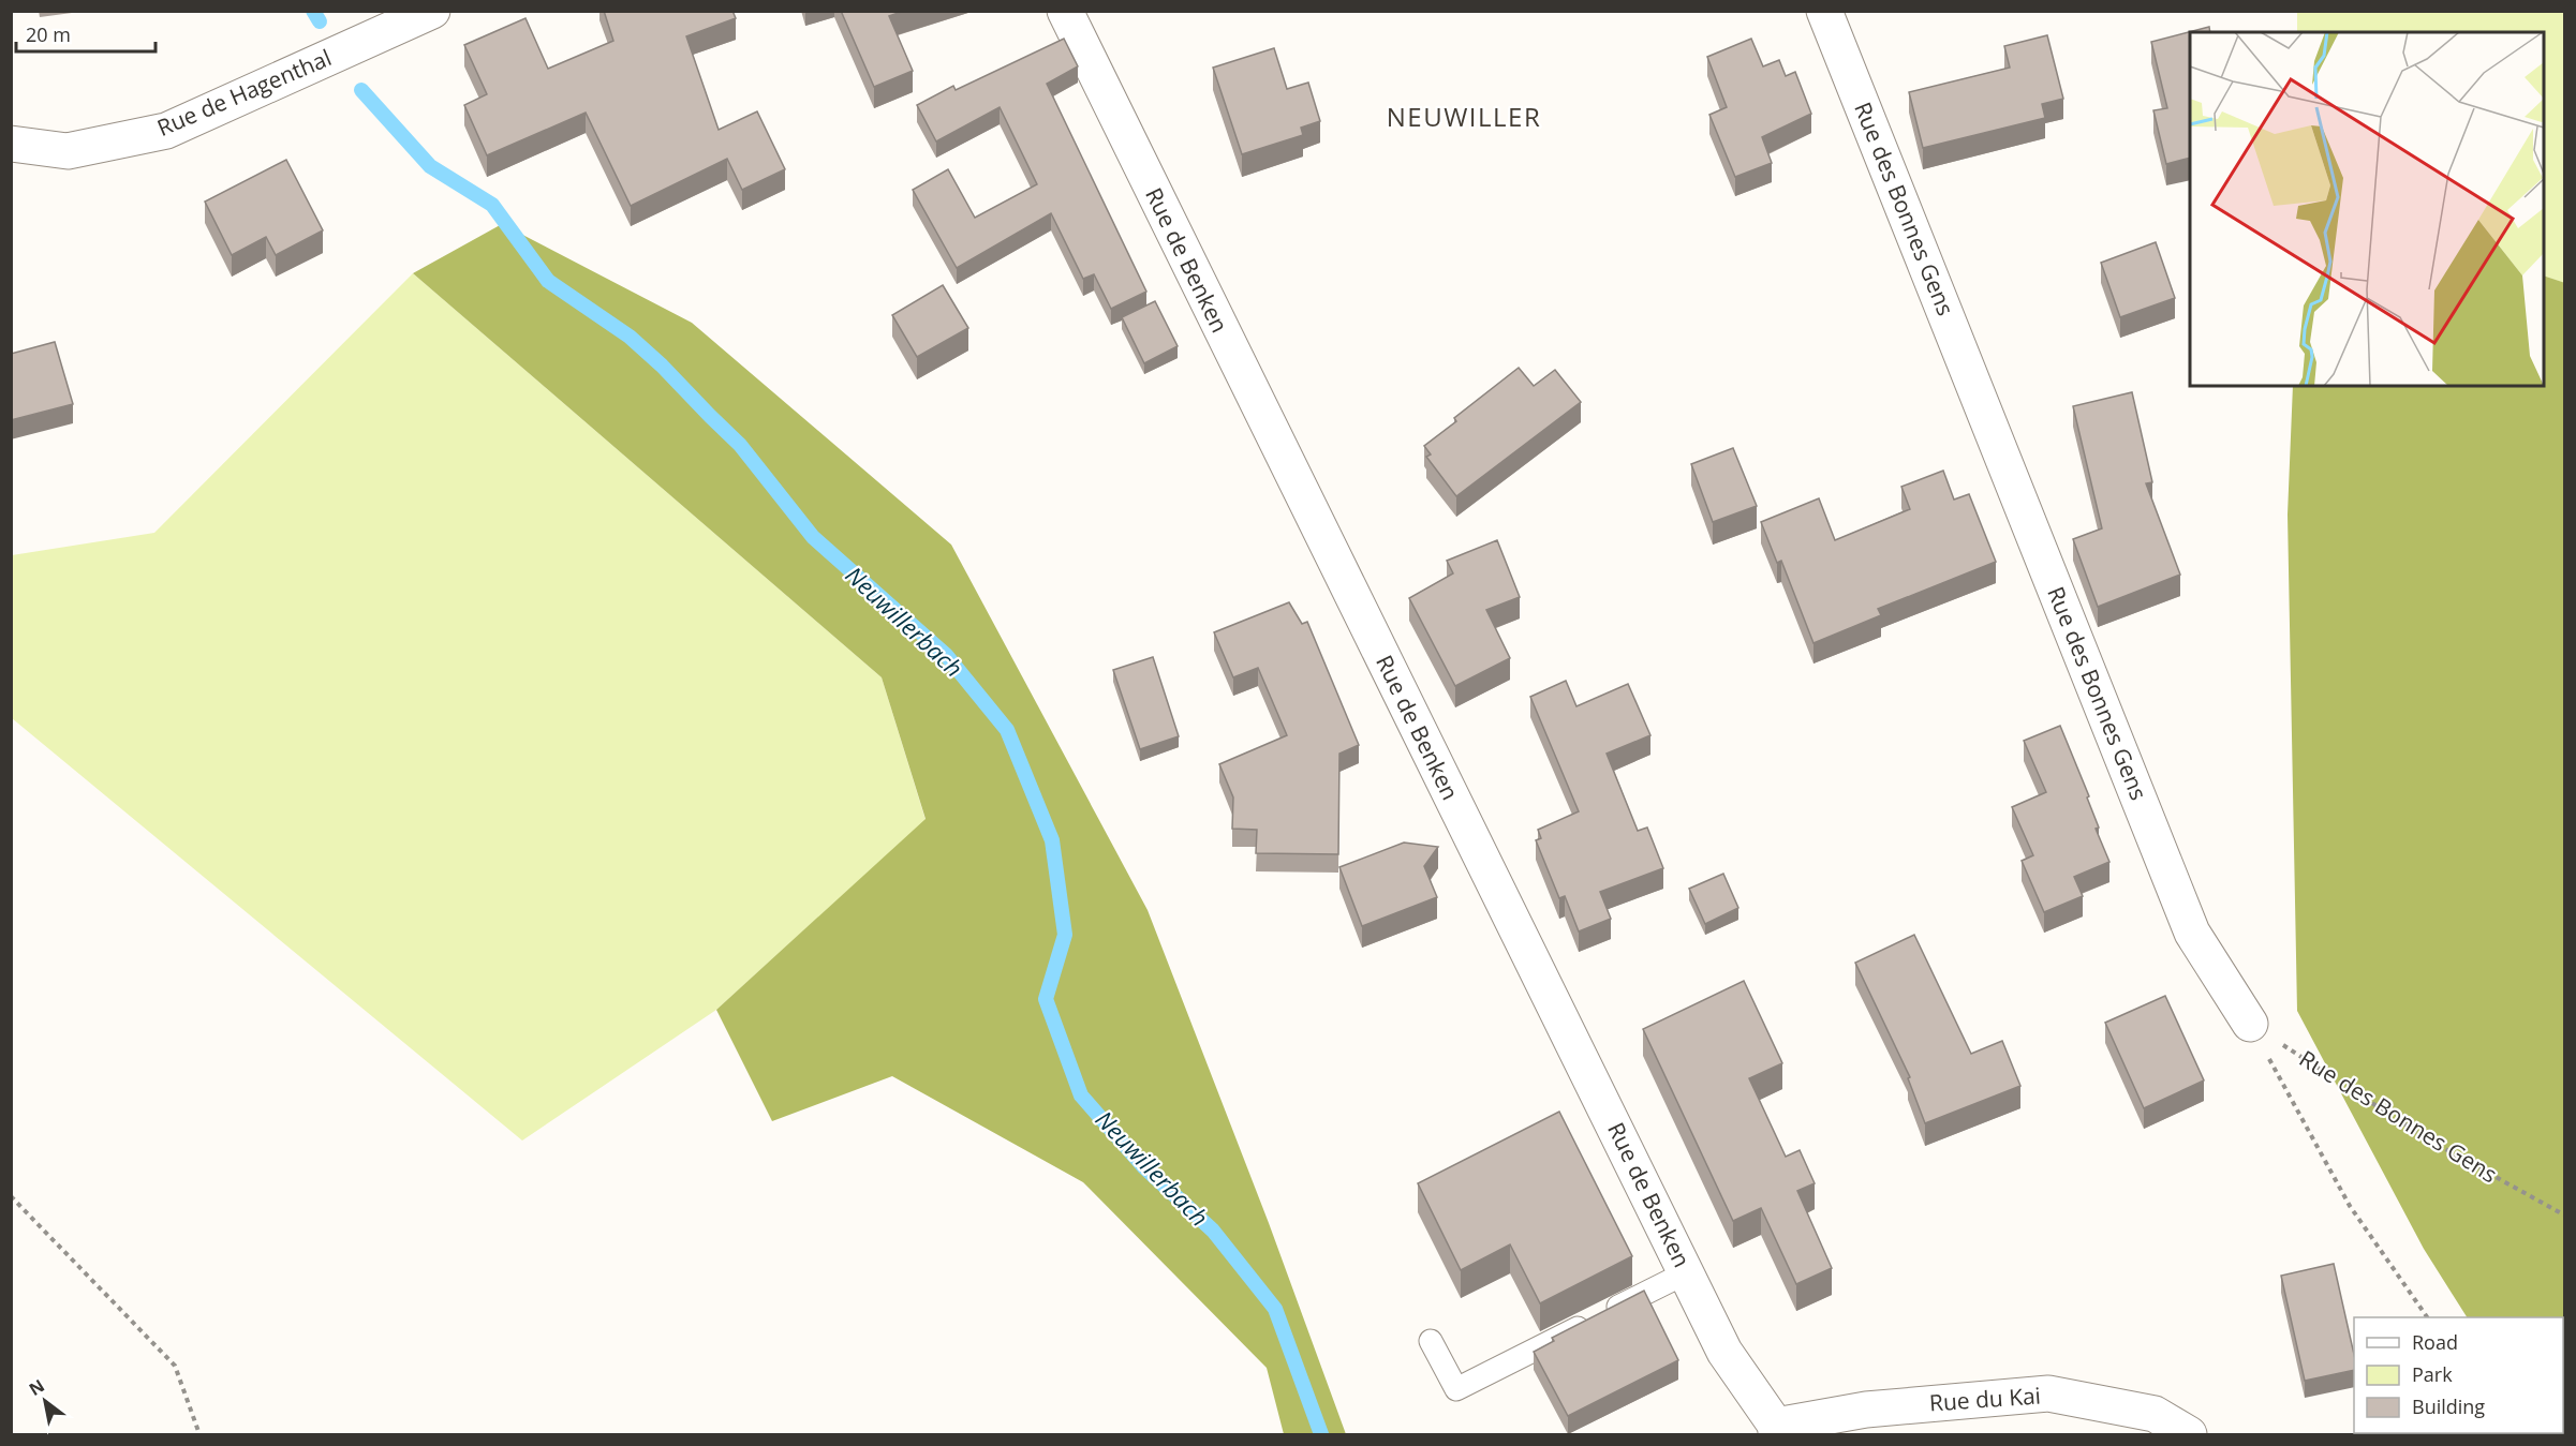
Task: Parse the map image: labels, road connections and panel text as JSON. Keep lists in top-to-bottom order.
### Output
{
  "streets": {
    "street": [
      "Rue de Hagenthal",
      "Rue des Bonnes Gens",
      "Rue de Benken",
      "Rue du Kai"
    ]
  },
  "crossings": [
    ["Rue de Benken", "Rue du Kai"]
  ],
  "districts": ["NEUWILLER"],
  "water": ["Neuwillerbach"],
  "legend": ["Road", "Park", "Building"],
  "scale_bar": "20 m",
  "north": "top left"
}
